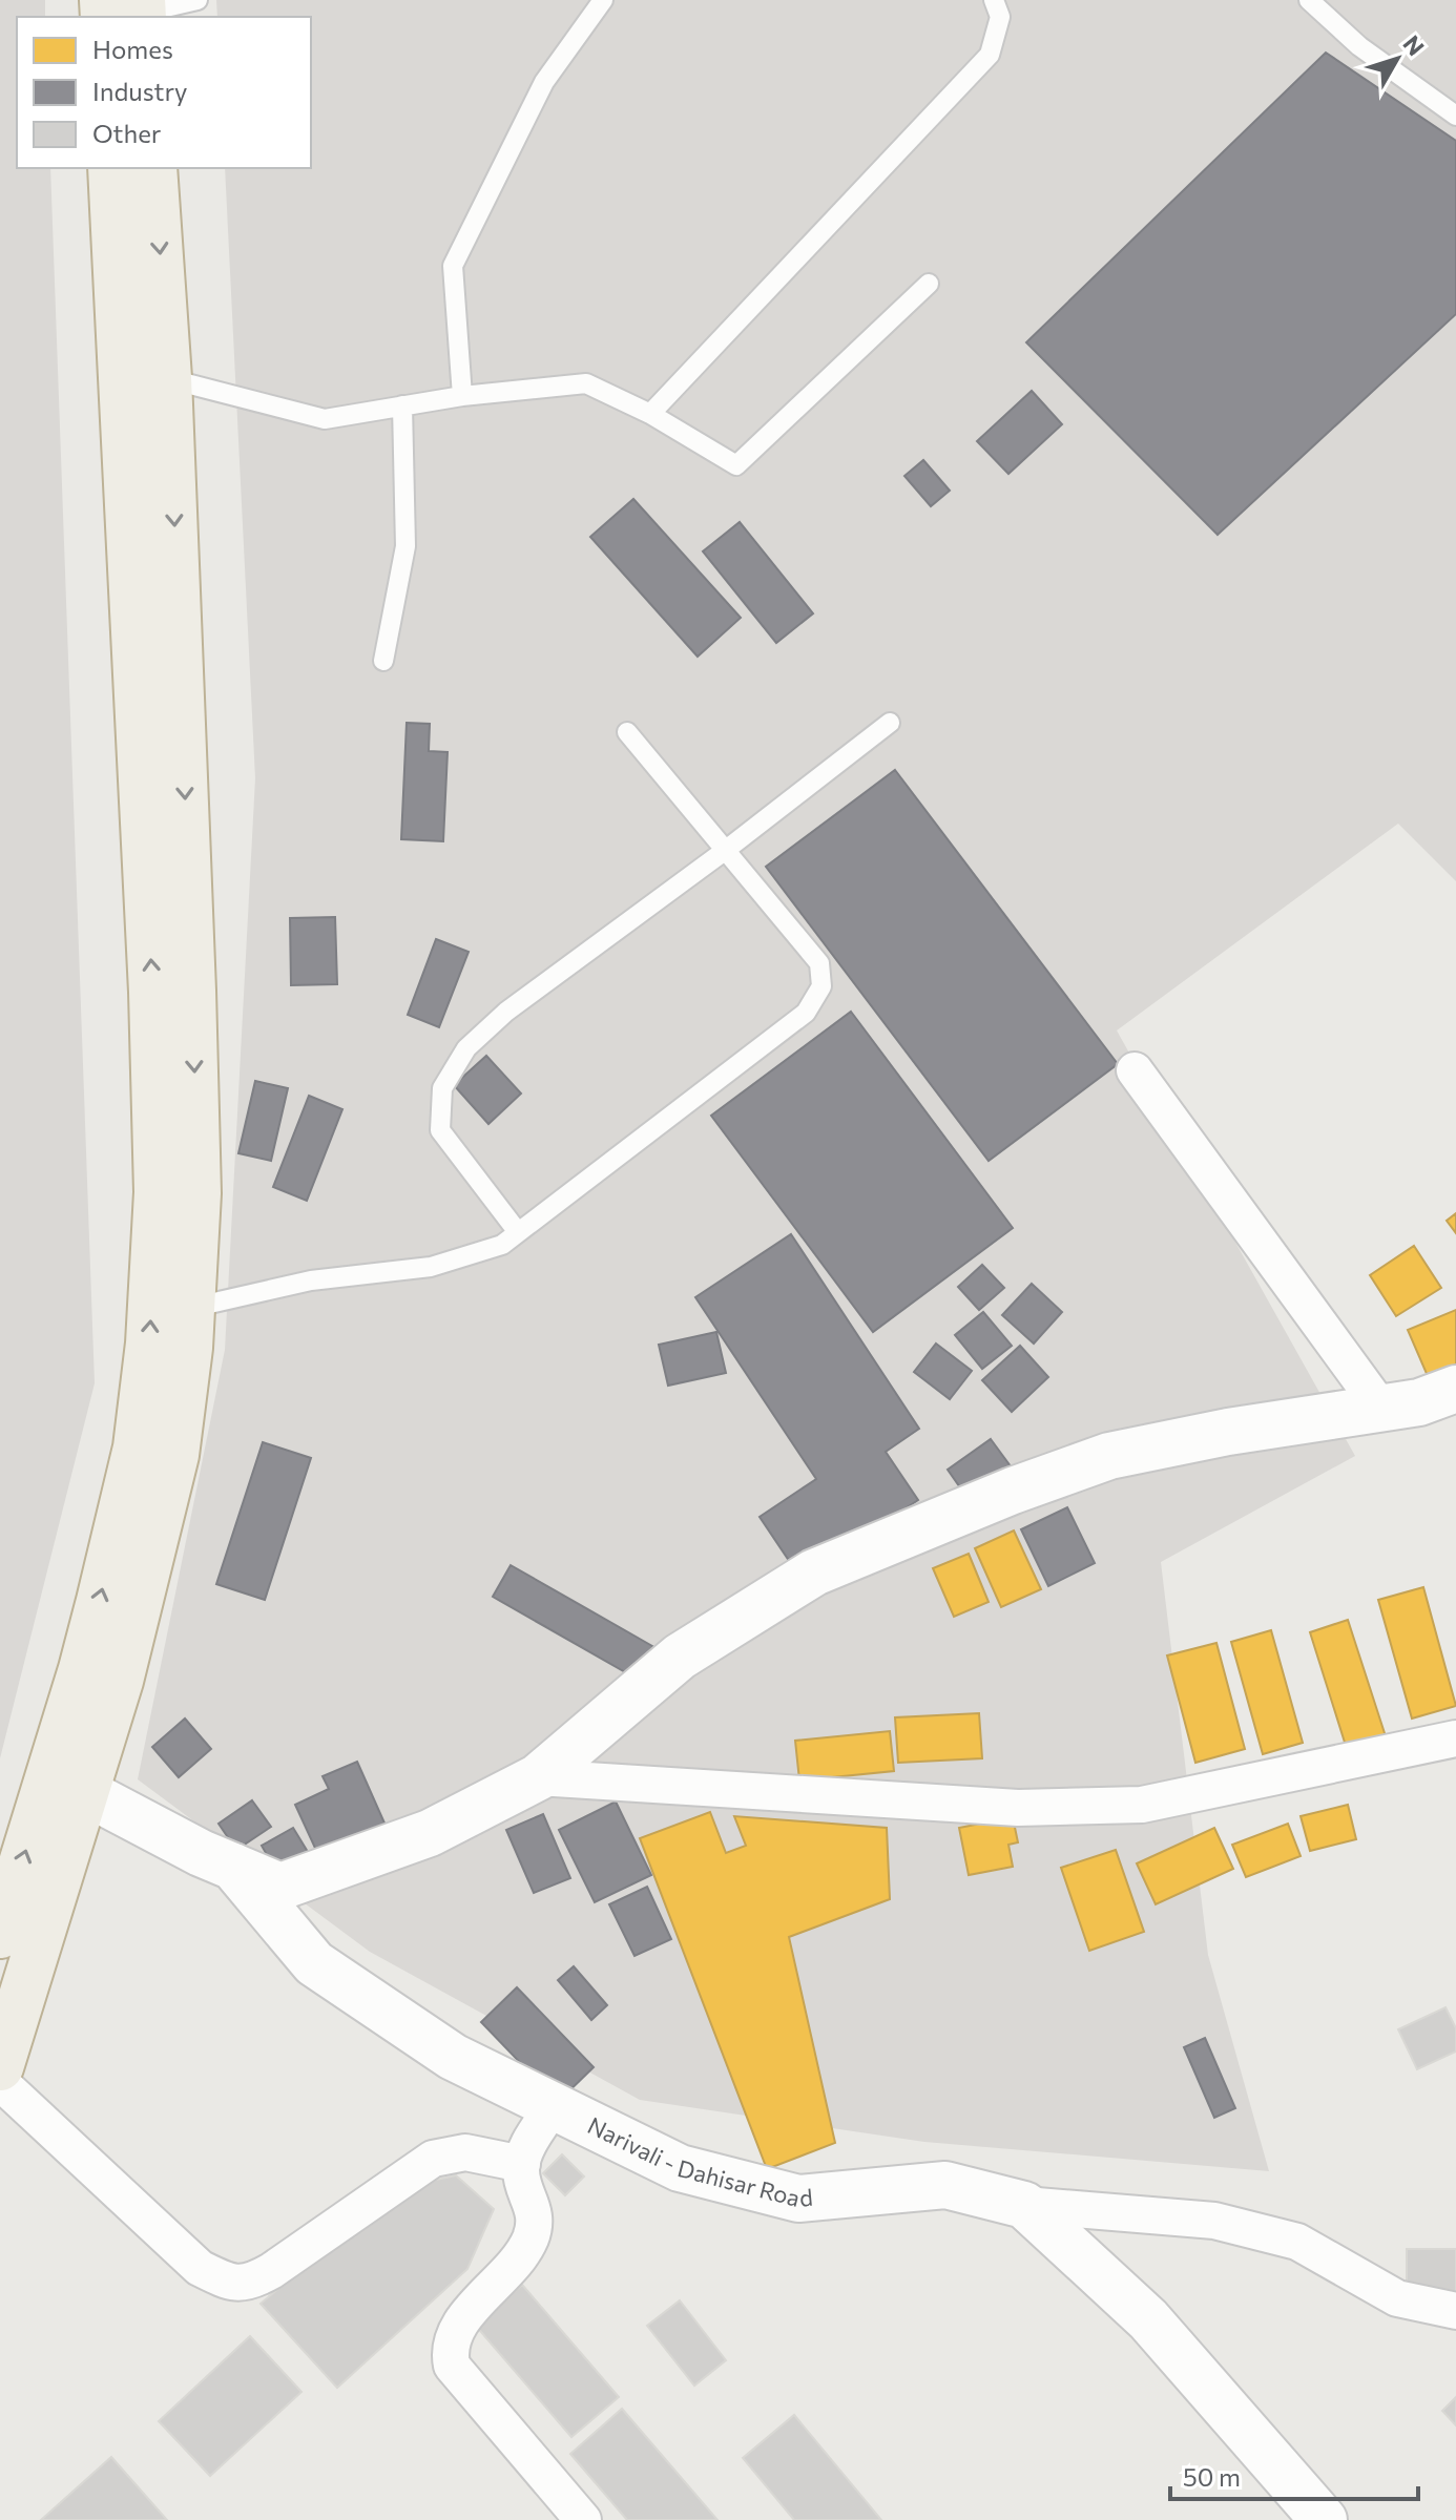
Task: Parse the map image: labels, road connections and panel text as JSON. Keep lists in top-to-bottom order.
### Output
{
  "streets": {
    "street": ["Narivali - Dahisar Road"]
  },
  "legend": ["Homes", "Industry", "Other"],
  "scale_bar": "50 m",
  "north": "top right"
}
